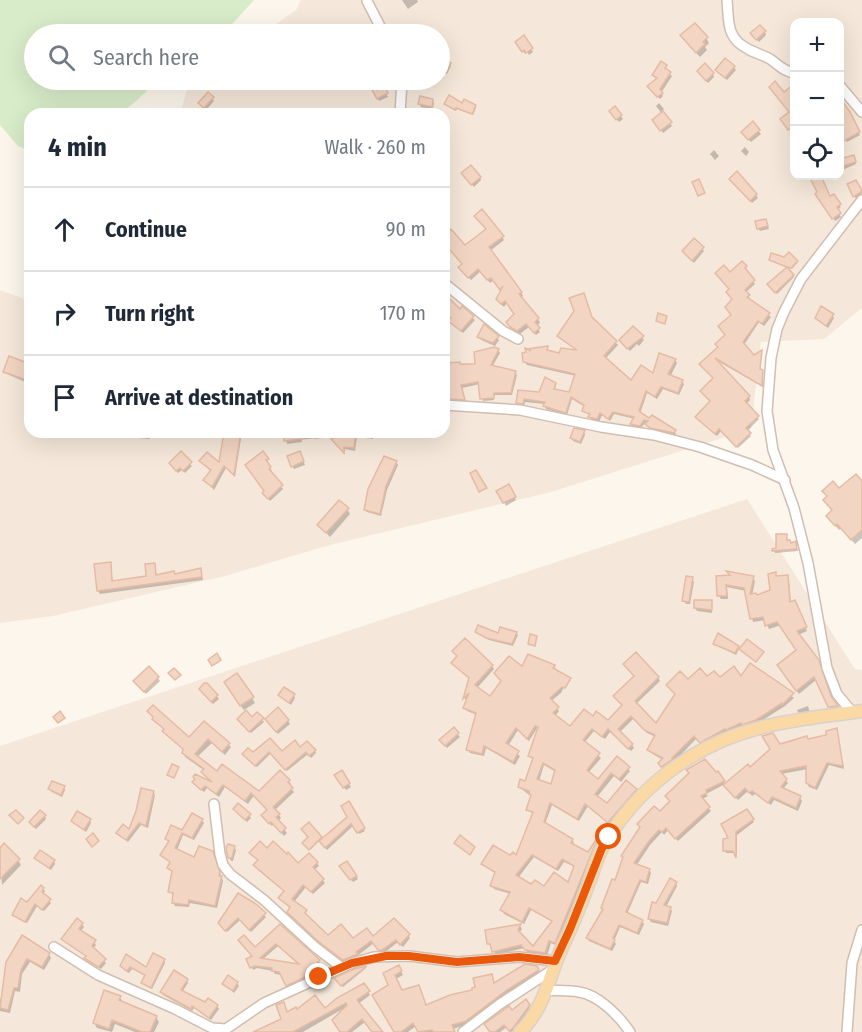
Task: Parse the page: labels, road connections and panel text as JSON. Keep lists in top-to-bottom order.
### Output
{
  "page": {
    "map_buttons": ["+", "−"],
    "search": "Search here",
    "heading": ["4 min", "Walk · 260 m"],
    "list": [
      ["Continue", "90 m"],
      ["Turn right", "170 m"],
      "Arrive at destination"
    ]
  }
}
